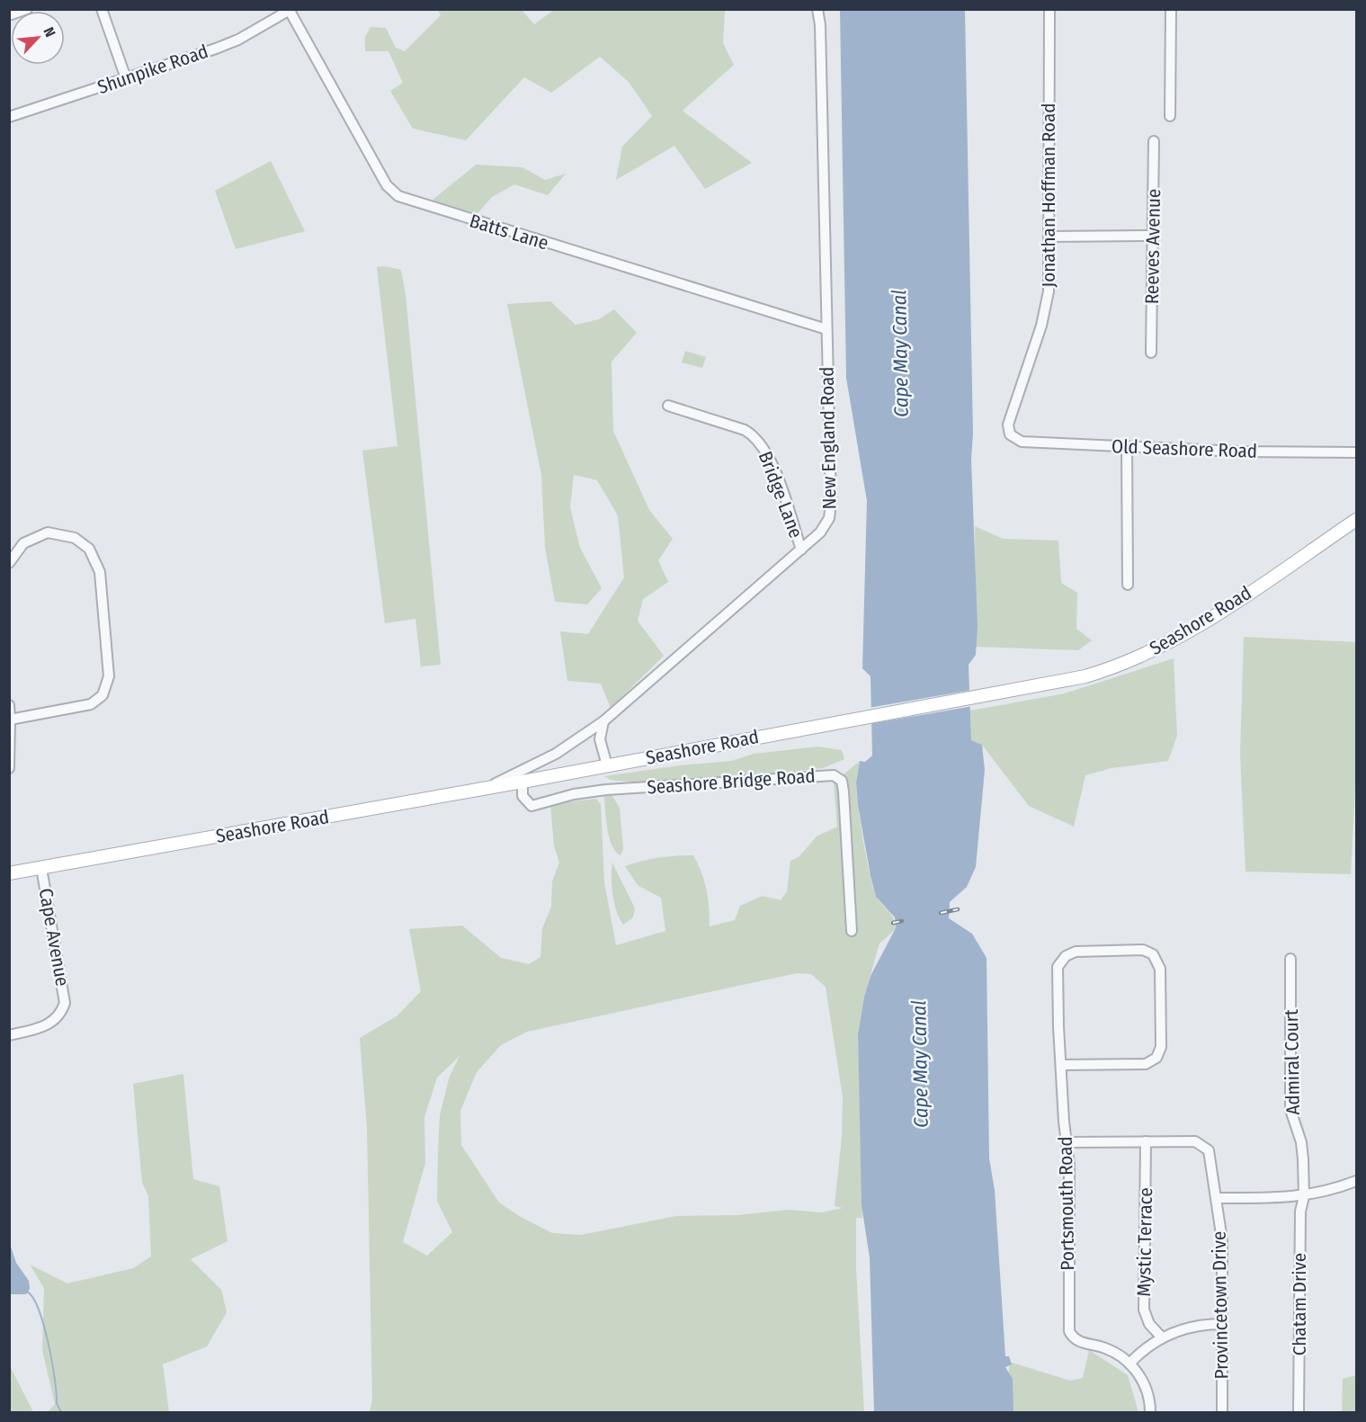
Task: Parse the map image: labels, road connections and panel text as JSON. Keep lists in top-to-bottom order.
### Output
{
  "streets": {
    "main road": ["Seashore Road"],
    "street": [
      "Shunpike Road",
      "Jonathan Hoffman Road",
      "Batts Lane",
      "Reeves Avenue",
      "New England Road",
      "Old Seashore Road",
      "Bridge Lane",
      "Seashore Bridge Road",
      "Cape Avenue",
      "Admiral Court",
      "Portsmouth Road",
      "Mystic Terrace",
      "Chatam Drive",
      "Provincetown Drive"
    ]
  },
  "crossings": [
    ["Shunpike Road", "Batts Lane"],
    ["Jonathan Hoffman Road", "Old Seashore Road"],
    ["Batts Lane", "New England Road"],
    ["New England Road", "Bridge Lane"],
    ["New England Road", "Seashore Road"],
    ["Seashore Road", "Seashore Bridge Road"],
    ["Seashore Road", "Cape Avenue"],
    ["Admiral Court", "Chatam Drive"],
    ["Mystic Terrace", "Provincetown Drive"]
  ],
  "water": ["Cape May Canal"],
  "north": "top right"
}
